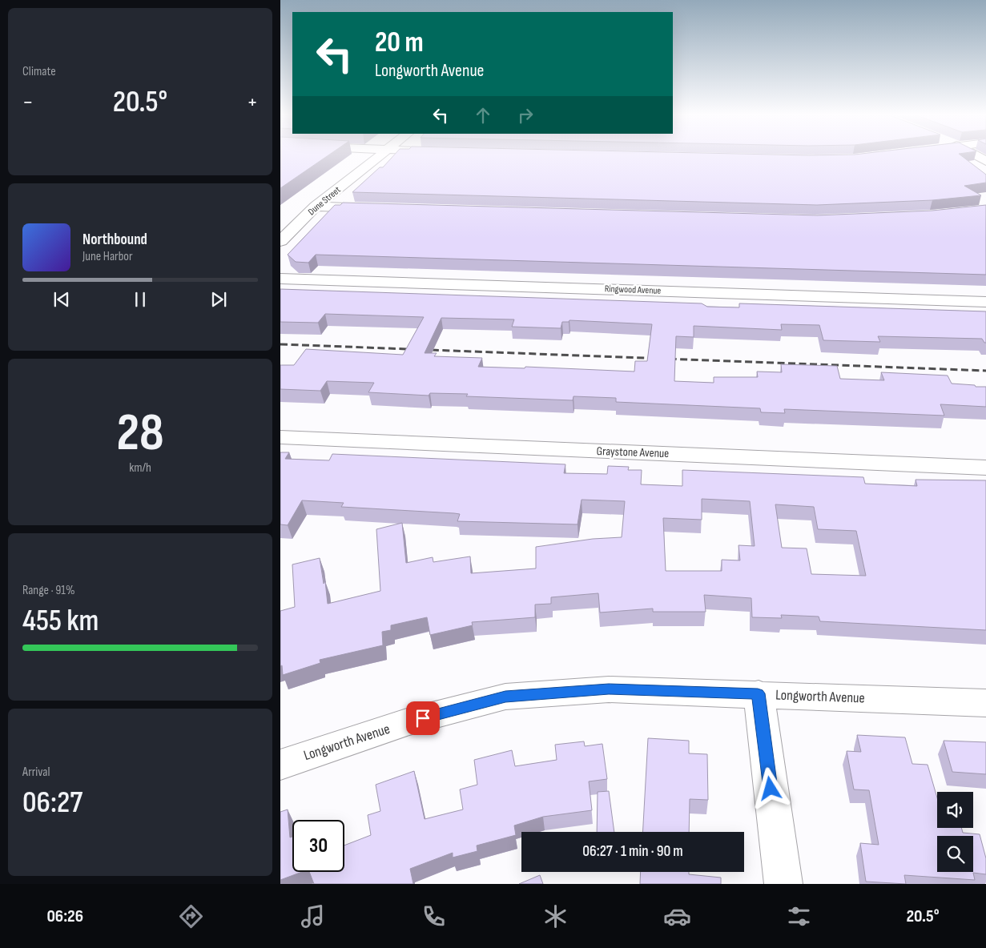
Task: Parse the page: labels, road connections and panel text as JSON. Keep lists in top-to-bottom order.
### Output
{
  "streets": {
    "street": [
      "Dune Street",
      "Ringwood Avenue",
      "Graystone Avenue",
      "Longworth Avenue"
    ]
  },
  "page": {
    "tile": [
      "Climate",
      ["28", "km/h"],
      ["Range · 91%", "455 km"],
      ["Arrival", "06:27"]
    ],
    "turn": ["20 m", "Longworth Avenue"],
    "heat": ["−", "20.5°", "+"],
    "song": ["Northbound", "June Harbor"],
    "limit": "30",
    "trip": "06:27 · 1 min · 90 m",
    "tabs": ["06:26", "20.5°"]
  }
}
